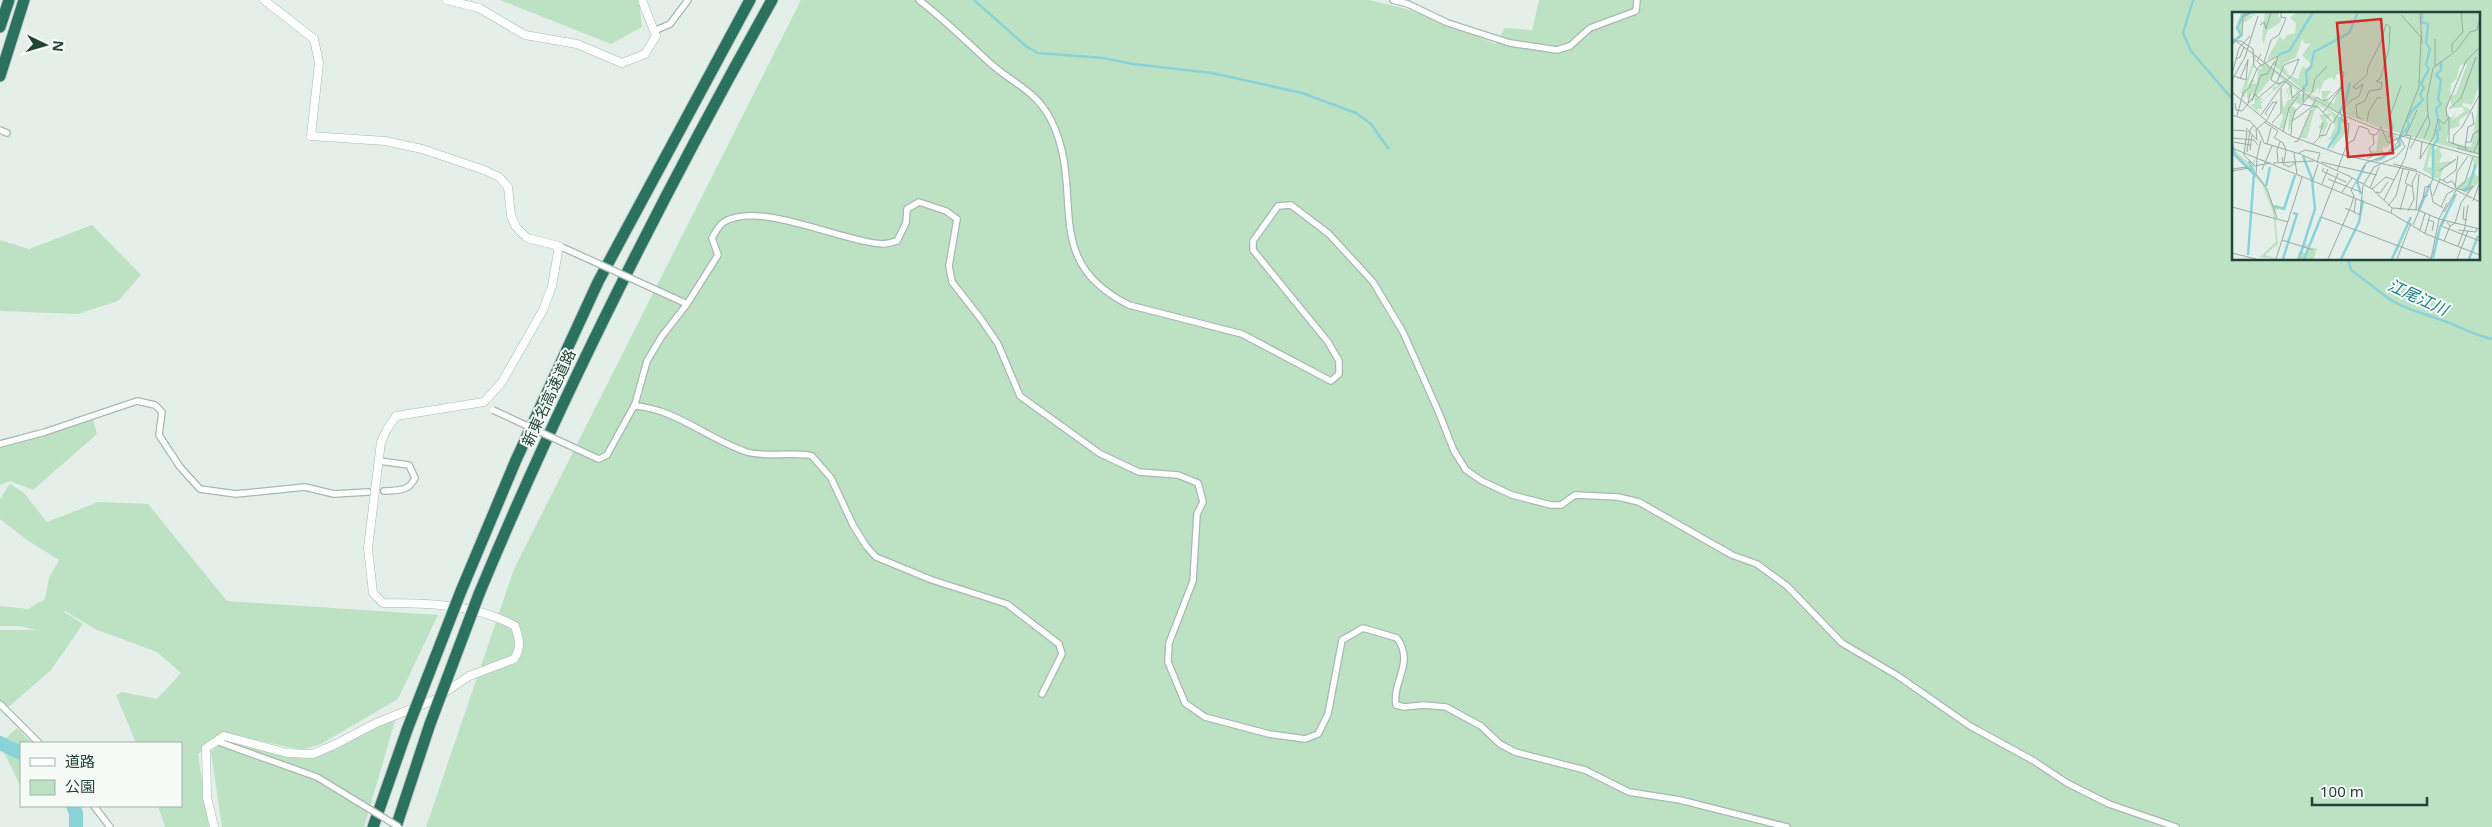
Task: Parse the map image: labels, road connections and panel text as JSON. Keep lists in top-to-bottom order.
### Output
{
  "streets": {
    "highway": ["新東名高速道路"]
  },
  "water": ["江尾江川"],
  "legend": ["道路", "公園"],
  "scale_bar": "100 m",
  "north": "right"
}
